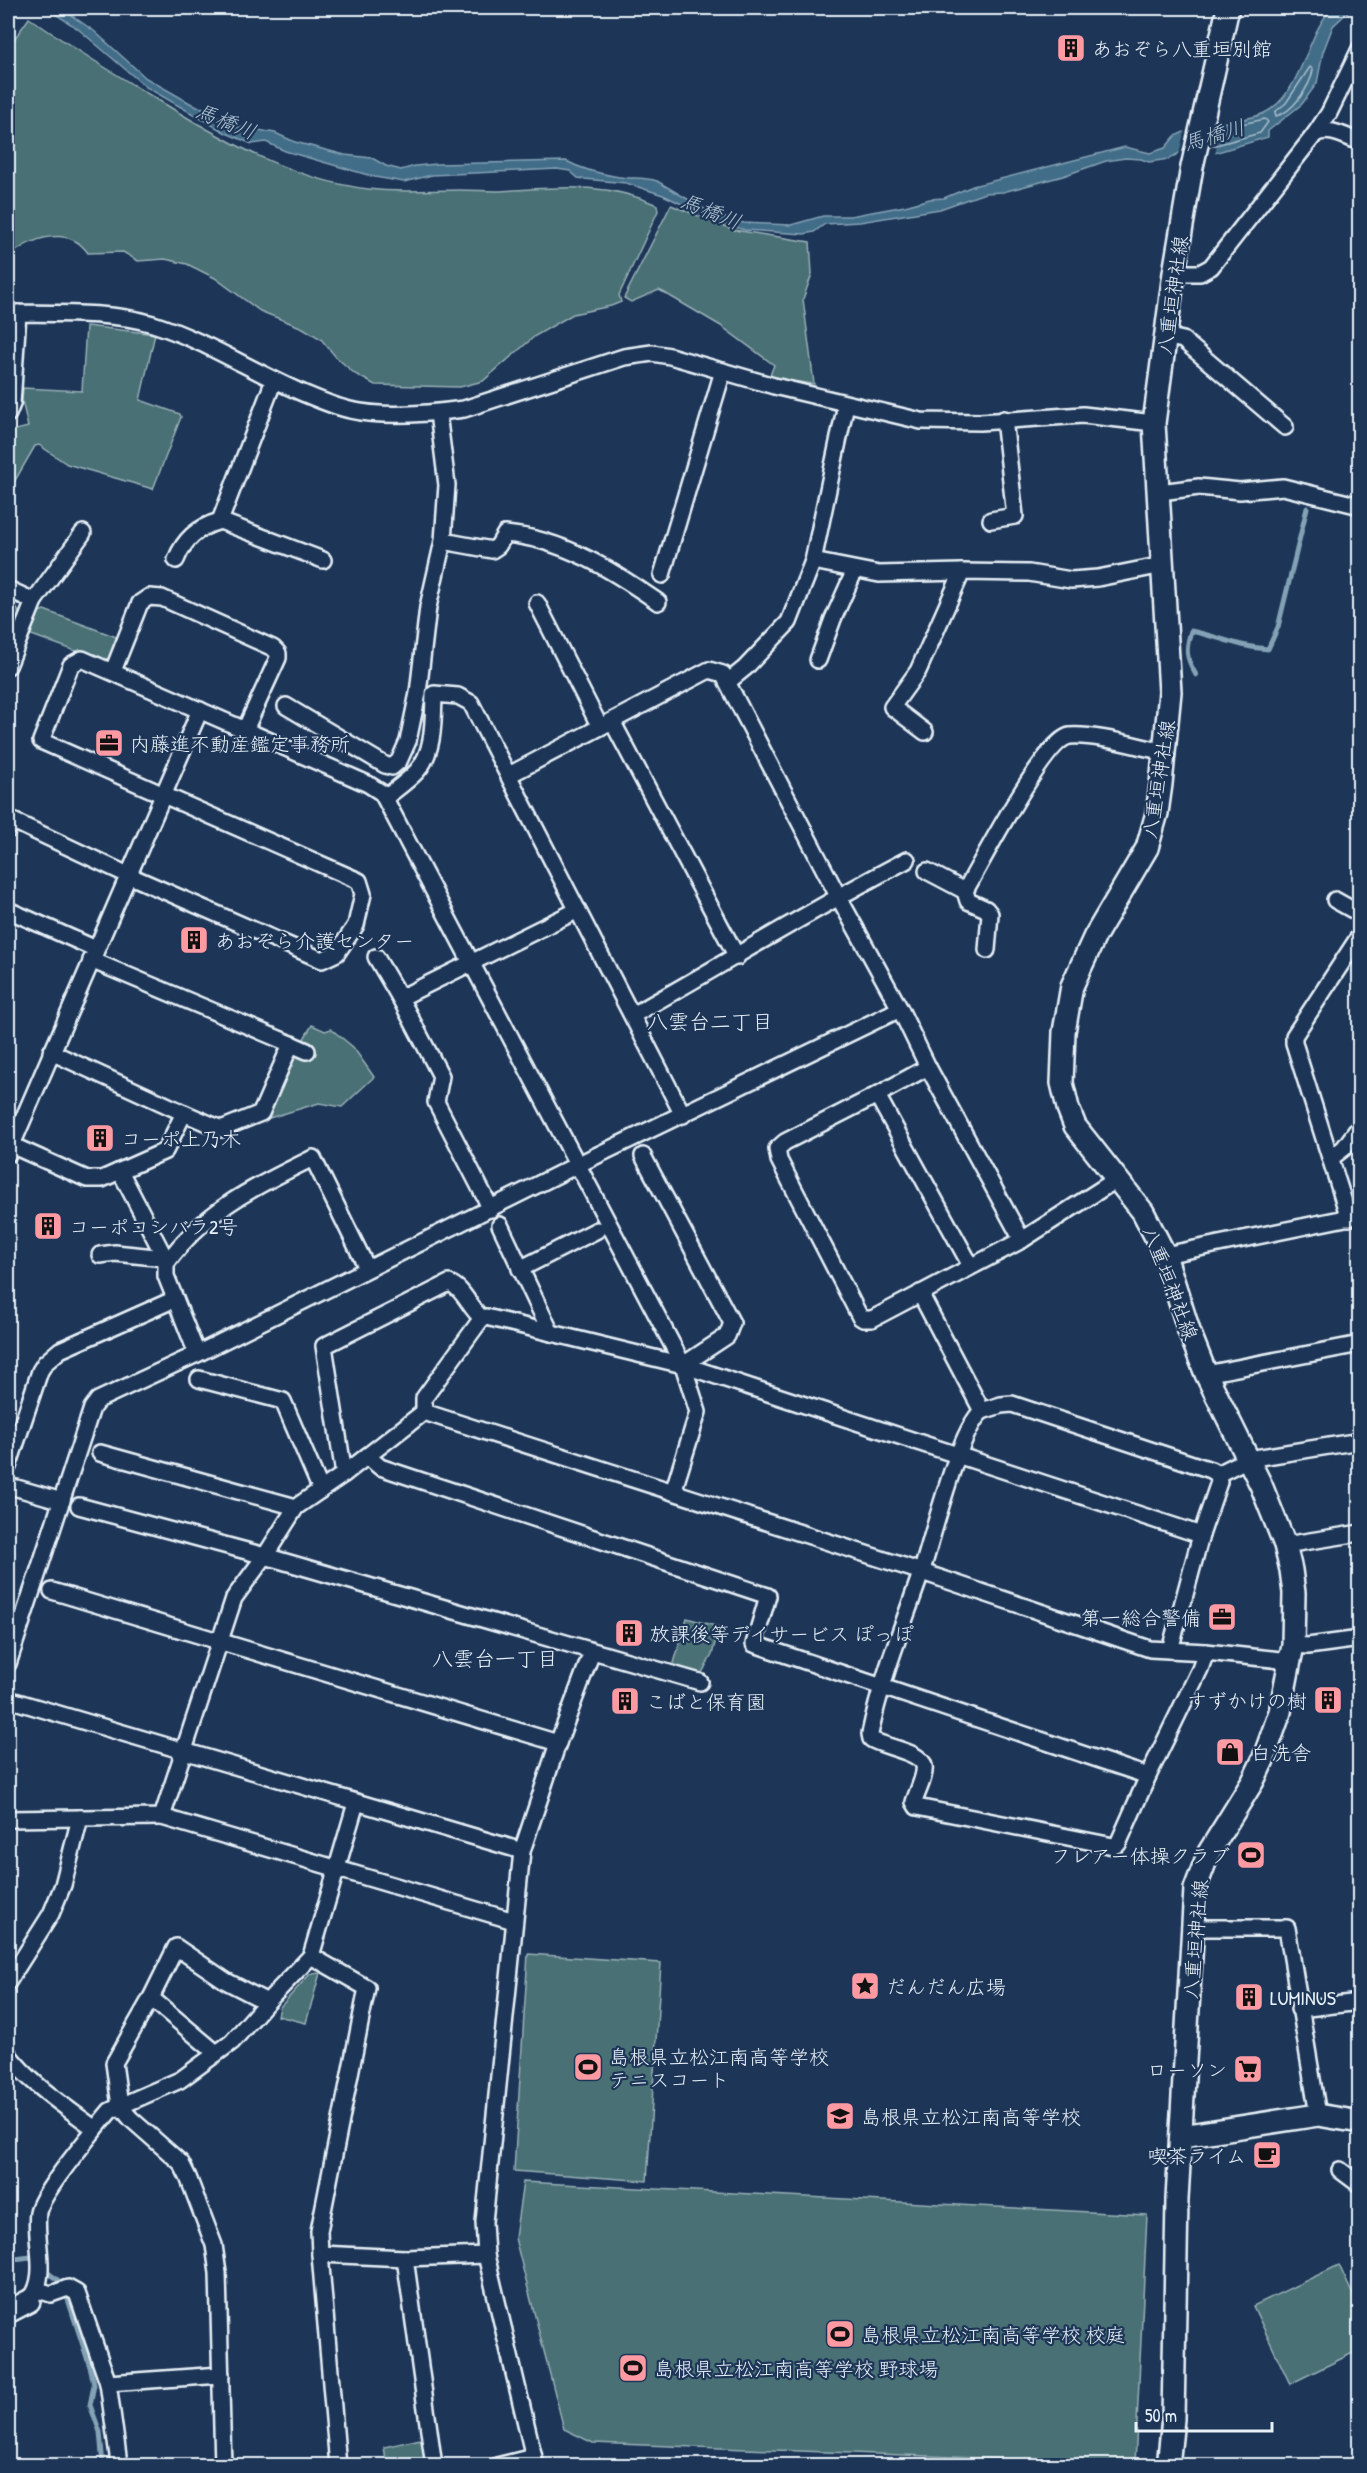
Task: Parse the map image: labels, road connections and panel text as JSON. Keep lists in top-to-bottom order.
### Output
{
  "streets": {
    "main road": ["八重垣神社線"]
  },
  "districts": ["八雲台二丁目", "八雲台一丁目"],
  "water": ["馬橋川"],
  "places": {
    "building": [
      "あおぞら八重垣別館",
      "あおぞら介護センター",
      "コーポ上乃木",
      "コーポコシバラ2号",
      "放課後等デイサービス ぽっぽ",
      "すずかけの樹",
      "こばと保育園",
      "LUMINUS"
    ],
    "office": ["内藤進不動産鑑定事務所", "第一総合警備"],
    "shop": ["白洗舎"],
    "sports": [
      "フレアー体操クラブ",
      "島根県立松江南高等学校 テニスコート",
      "島根県立松江南高等学校 校庭",
      "島根県立松江南高等学校 野球場"
    ],
    "place": ["だんだん広場"],
    "supermarket": ["ローソン"],
    "school or university": ["島根県立松江南高等学校"],
    "cafe": ["喫茶ライム"]
  },
  "scale_bar": "50 m"
}
